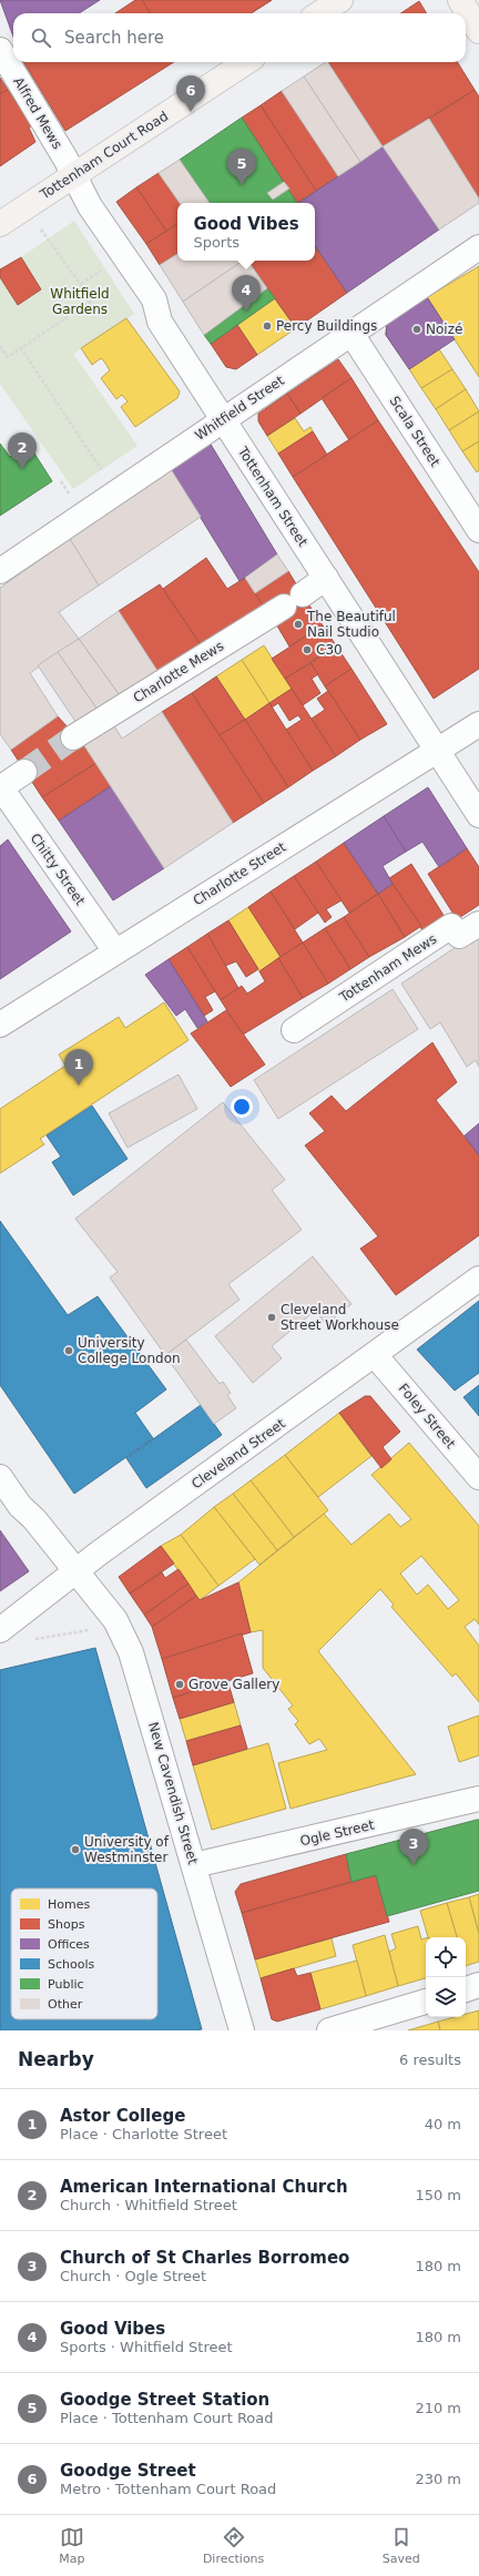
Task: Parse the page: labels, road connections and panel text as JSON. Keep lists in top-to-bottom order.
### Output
{
  "streets": {
    "main road": ["Tottenham Court Road"],
    "street": [
      "Alfred Mews",
      "Whitfield Street",
      "Scala Street",
      "Tottenham Street",
      "Charlotte Mews",
      "Chitty Street",
      "Charlotte Street",
      "Tottenham Mews",
      "Foley Street",
      "Cleveland Street",
      "New Cavendish Street",
      "Ogle Street"
    ]
  },
  "crossings": [
    ["Alfred Mews", "Tottenham Court Road"],
    ["Alfred Mews", "Tottenham Street"],
    ["Tottenham Court Road", "Tottenham Street"],
    ["Whitfield Street", "Scala Street"],
    ["Whitfield Street", "Tottenham Street"],
    ["Tottenham Street", "Charlotte Mews"],
    ["Tottenham Street", "Charlotte Street"],
    ["Chitty Street", "Charlotte Street"],
    ["Foley Street", "Cleveland Street"],
    ["Cleveland Street", "New Cavendish Street"],
    ["New Cavendish Street", "Ogle Street"]
  ],
  "parks": ["Whitfield Gardens"],
  "places": [
    "Percy Buildings",
    "Noizé",
    "The Beautiful Nail Studio",
    "C30",
    "Cleveland Street Workhouse",
    "University College London",
    "Grove Gallery",
    "University of Westminster"
  ],
  "legend": [
    "Homes",
    "Shops",
    "Offices",
    "Schools",
    "Public",
    "Other"
  ],
  "page": {
    "search": "Search here",
    "pins": [
      "6",
      "5",
      "4",
      "2",
      "1",
      "3"
    ],
    "popup": ["Good Vibes", "Sports"],
    "heading": ["Nearby", "6 results"],
    "list": [
      {
        "mark": "1",
        "name": "Astor College",
        "note": "Place · Charlotte Street",
        "value": "40 m"
      },
      {
        "mark": "2",
        "name": "American International Church",
        "note": "Church · Whitfield Street",
        "value": "150 m"
      },
      {
        "mark": "3",
        "name": "Church of St Charles Borromeo",
        "note": "Church · Ogle Street",
        "value": "180 m"
      },
      {
        "mark": "4",
        "name": "Good Vibes",
        "note": "Sports · Whitfield Street",
        "value": "180 m"
      },
      {
        "mark": "5",
        "name": "Goodge Street Station",
        "note": "Place · Tottenham Court Road",
        "value": "210 m"
      },
      {
        "mark": "6",
        "name": "Goodge Street",
        "note": "Metro · Tottenham Court Road",
        "value": "230 m"
      }
    ],
    "nav": ["Map", "Directions", "Saved"]
  }
}
